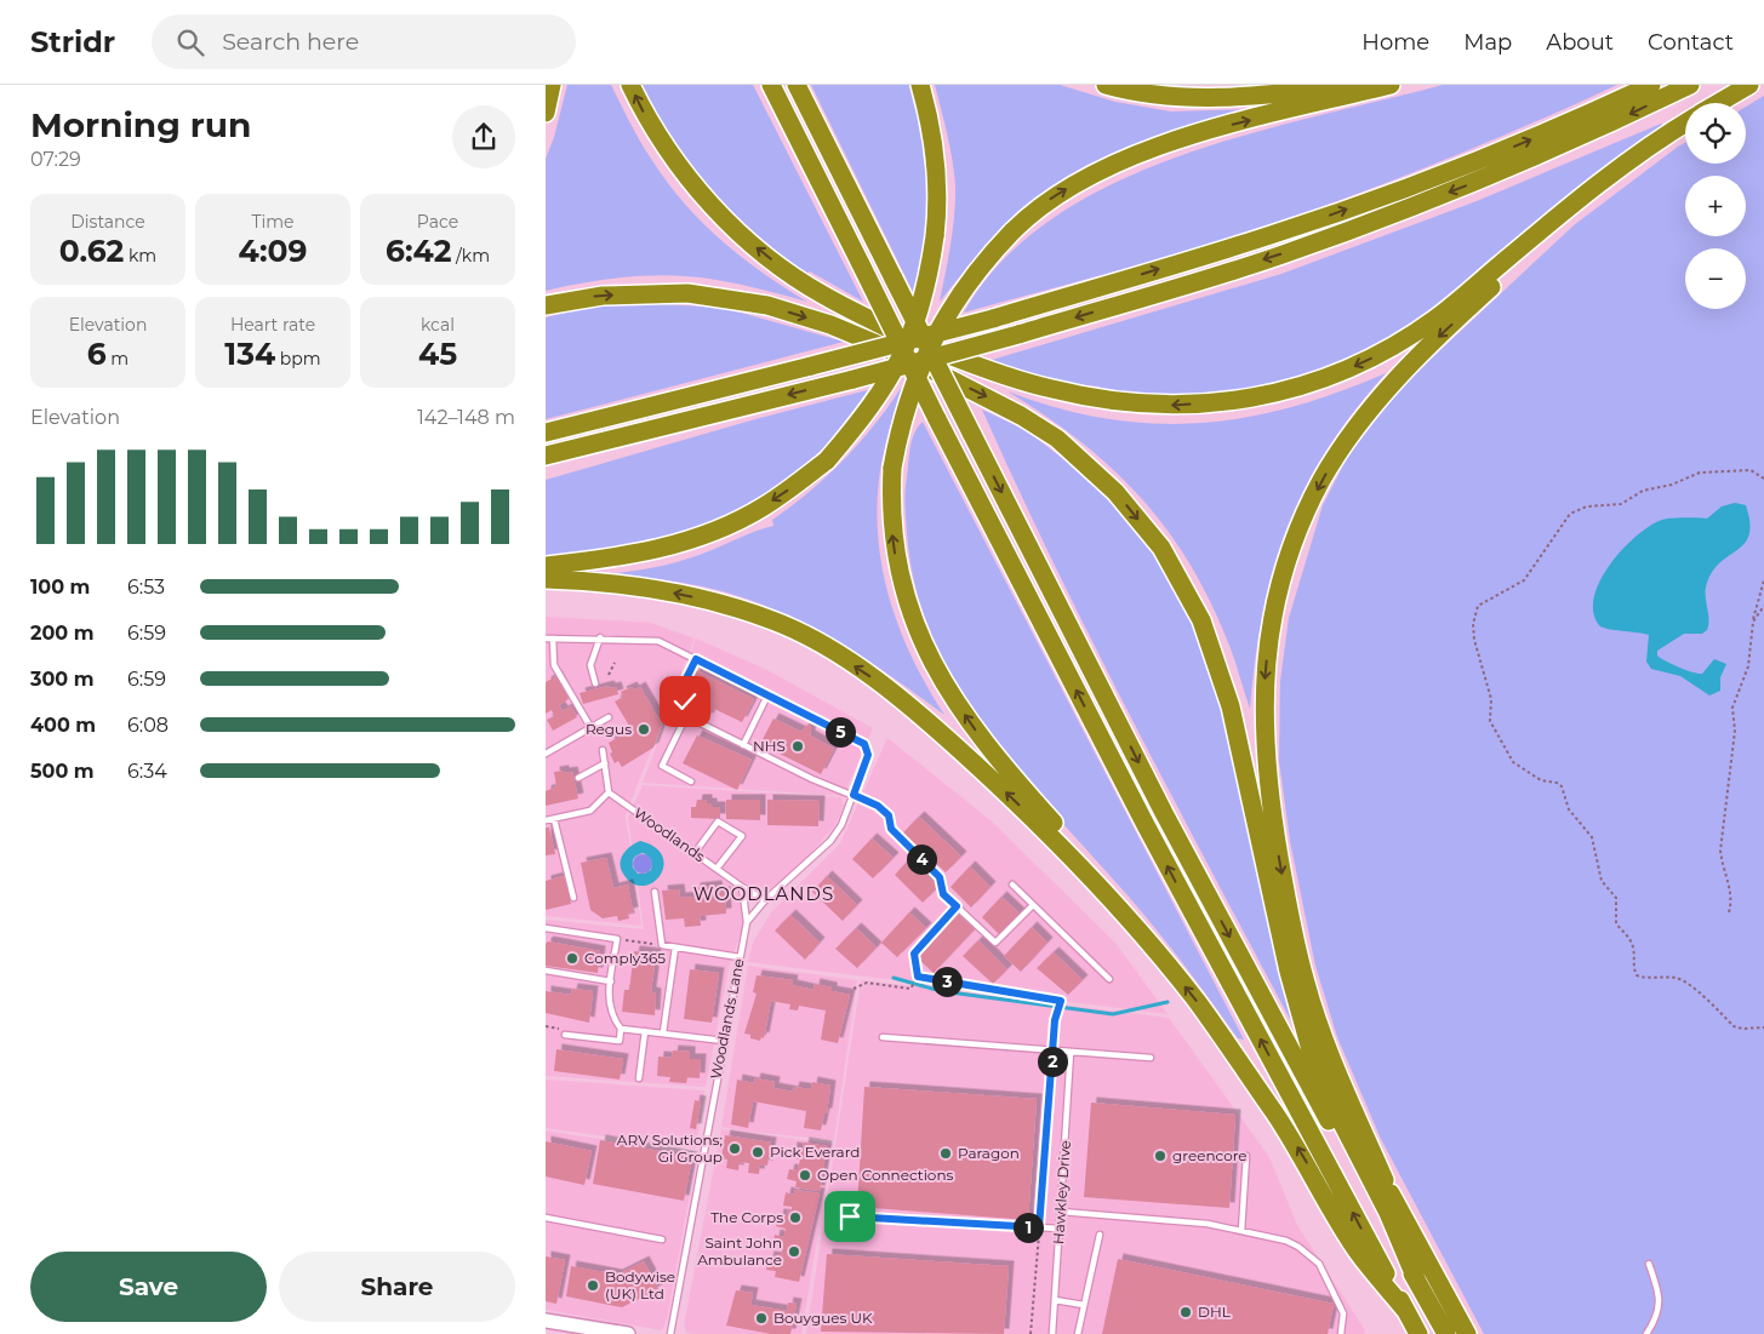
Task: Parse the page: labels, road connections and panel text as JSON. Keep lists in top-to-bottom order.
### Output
{
  "streets": {
    "lane": ["Woodlands", "Woodlands Lane", "Hawkley Drive"]
  },
  "crossings": [
    ["Woodlands", "Woodlands Lane"]
  ],
  "districts": ["WOODLANDS"],
  "places": [
    "Regus",
    "NHS",
    "Comply365",
    "ARV Solutions; Gi Group",
    "Pick Everard",
    "Paragon",
    "greencore",
    "Open Connections",
    "The Corps",
    "Saint John Ambulance",
    "Bodywise (UK) Ltd",
    "DHL",
    "Bouygues UK"
  ],
  "page": {
    "header": "Stridr",
    "search": "Search here",
    "nav": [
      "Home",
      "Map",
      "About",
      "Contact"
    ],
    "heading": ["Morning run", "07:29"],
    "map_buttons": ["+", "−"],
    "stats": [
      ["Distance", "0.62 km"],
      ["Time", "4:09"],
      ["Pace", "6:42 /km"],
      ["Elevation", "6 m"],
      ["Heart rate", "134 bpm"],
      ["kcal", "45"]
    ],
    "chart": ["Elevation", "142–148 m"],
    "list": [
      {
        "name": "100 m",
        "note": "6:53"
      },
      {
        "name": "200 m",
        "note": "6:59"
      },
      {
        "name": "300 m",
        "note": "6:59"
      },
      {
        "name": "400 m",
        "note": "6:08"
      },
      {
        "name": "500 m",
        "note": "6:34"
      }
    ],
    "pins": [
      "5",
      "4",
      "3",
      "2",
      "1"
    ],
    "buttons": ["Save", "Share"]
  }
}
